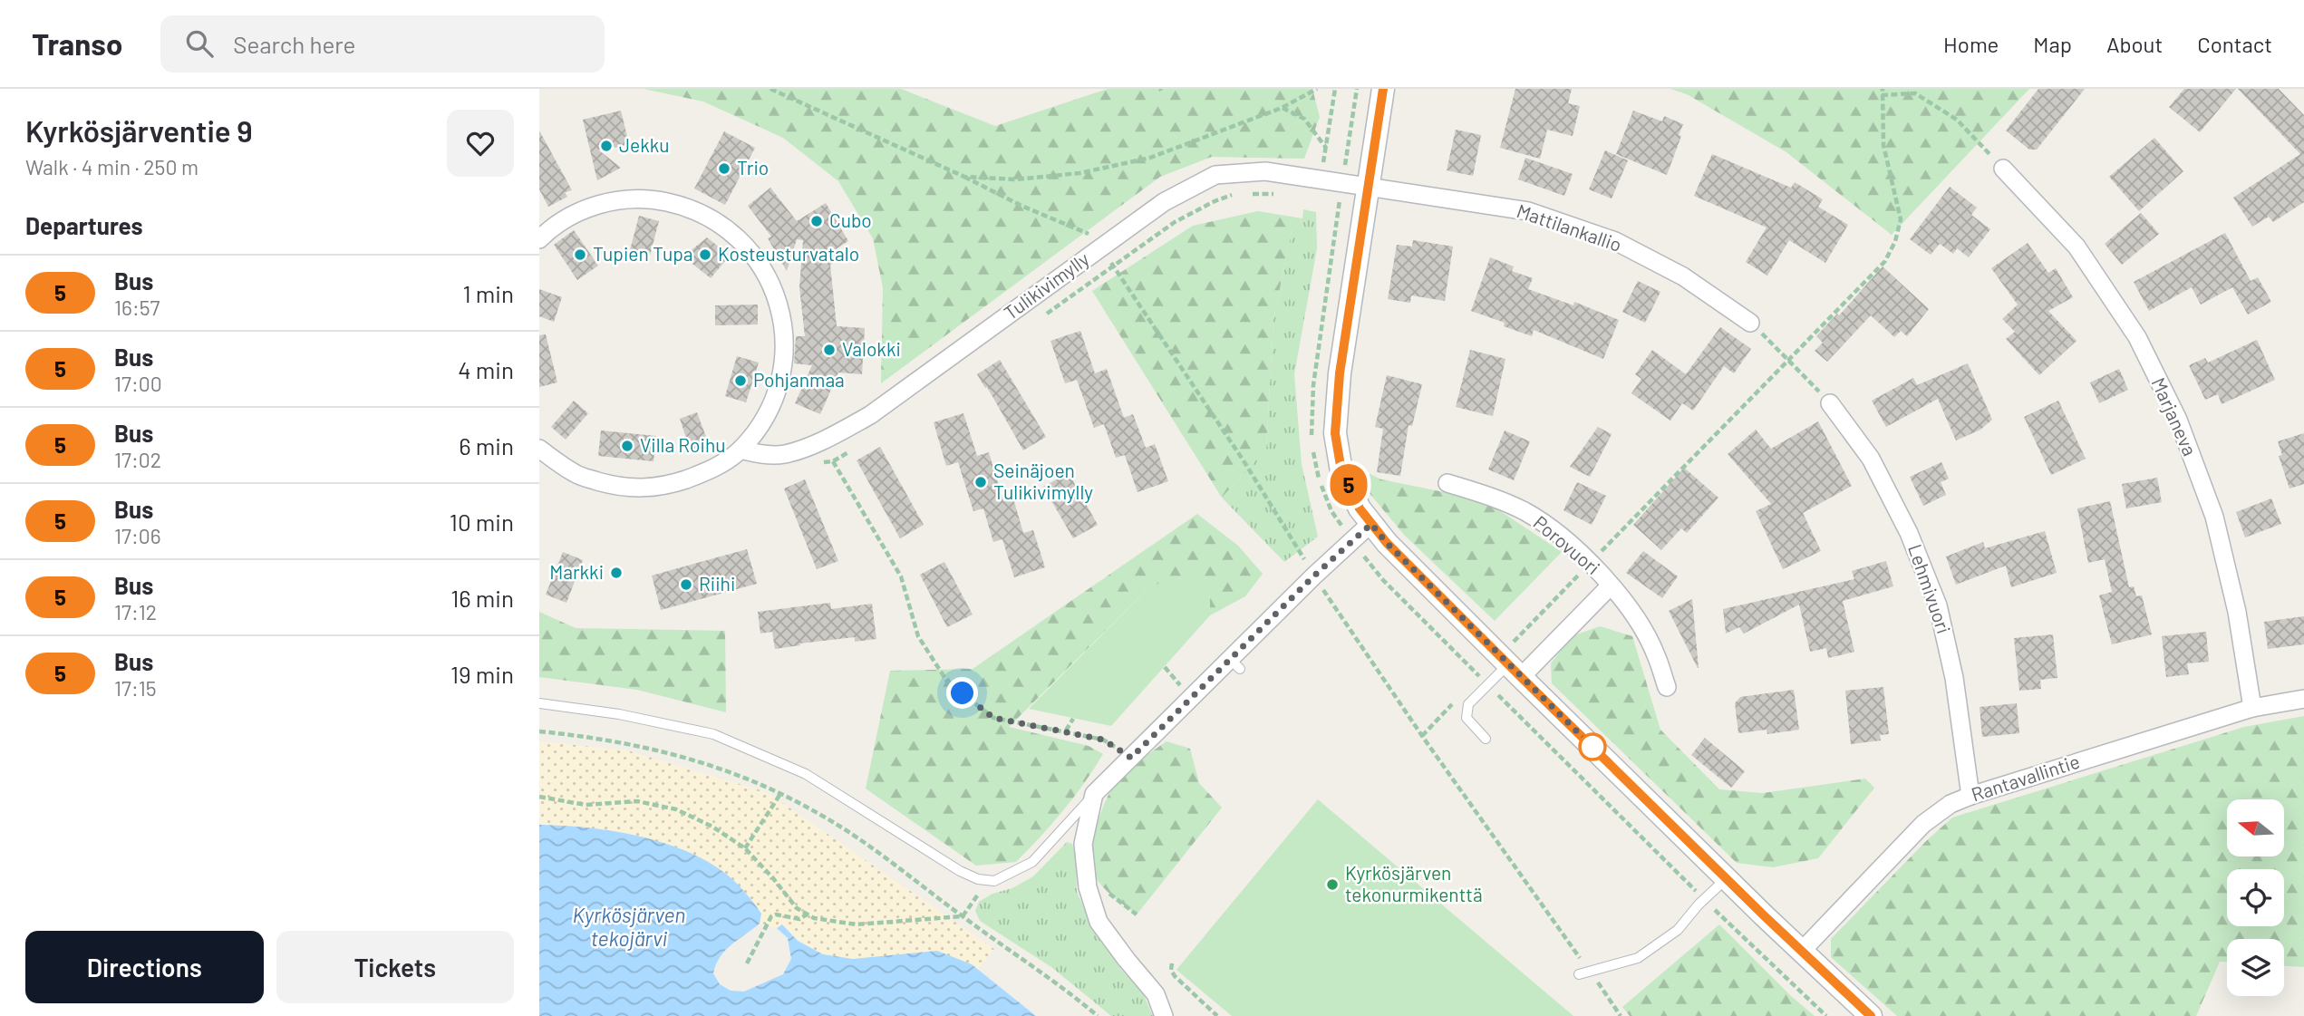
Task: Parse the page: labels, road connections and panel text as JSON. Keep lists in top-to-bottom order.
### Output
{
  "streets": {
    "street": [
      "Mattilankallio",
      "Tulikivimylly",
      "Marjaneva",
      "Porovuori",
      "Lehmivuori",
      "Rantavallintie"
    ]
  },
  "crossings": [
    ["Mattilankallio", "Tulikivimylly"],
    ["Marjaneva", "Rantavallintie"],
    ["Lehmivuori", "Rantavallintie"]
  ],
  "water": ["Kyrkösjärven tekojärvi"],
  "places": [
    "Jekku",
    "Trio",
    "Cubo",
    "Tupien Tupa",
    "Kosteusturvatalo",
    "Valokki",
    "Pohjanmaa",
    "Villa Roihu",
    "Seinäjoen Tulikivimylly",
    "Markki",
    "Riihi",
    "Kyrkösjärven tekonurmikenttä"
  ],
  "lines": ["bus line 5"],
  "north": "left",
  "page": {
    "header": "Transo",
    "search": "Search here",
    "nav": [
      "Home",
      "Map",
      "About",
      "Contact"
    ],
    "heading": [
      ["Kyrkösjärventie 9", "Walk · 4 min · 250 m"],
      "Departures"
    ],
    "on_map": "5",
    "list": [
      {
        "mark": "5",
        "name": "Bus",
        "note": "16:57",
        "value": "1 min"
      },
      {
        "mark": "5",
        "name": "Bus",
        "note": "17:00",
        "value": "4 min"
      },
      {
        "mark": "5",
        "name": "Bus",
        "note": "17:02",
        "value": "6 min"
      },
      {
        "mark": "5",
        "name": "Bus",
        "note": "17:06",
        "value": "10 min"
      },
      {
        "mark": "5",
        "name": "Bus",
        "note": "17:12",
        "value": "16 min"
      },
      {
        "mark": "5",
        "name": "Bus",
        "note": "17:15",
        "value": "19 min"
      }
    ],
    "buttons": ["Directions", "Tickets"]
  }
}
